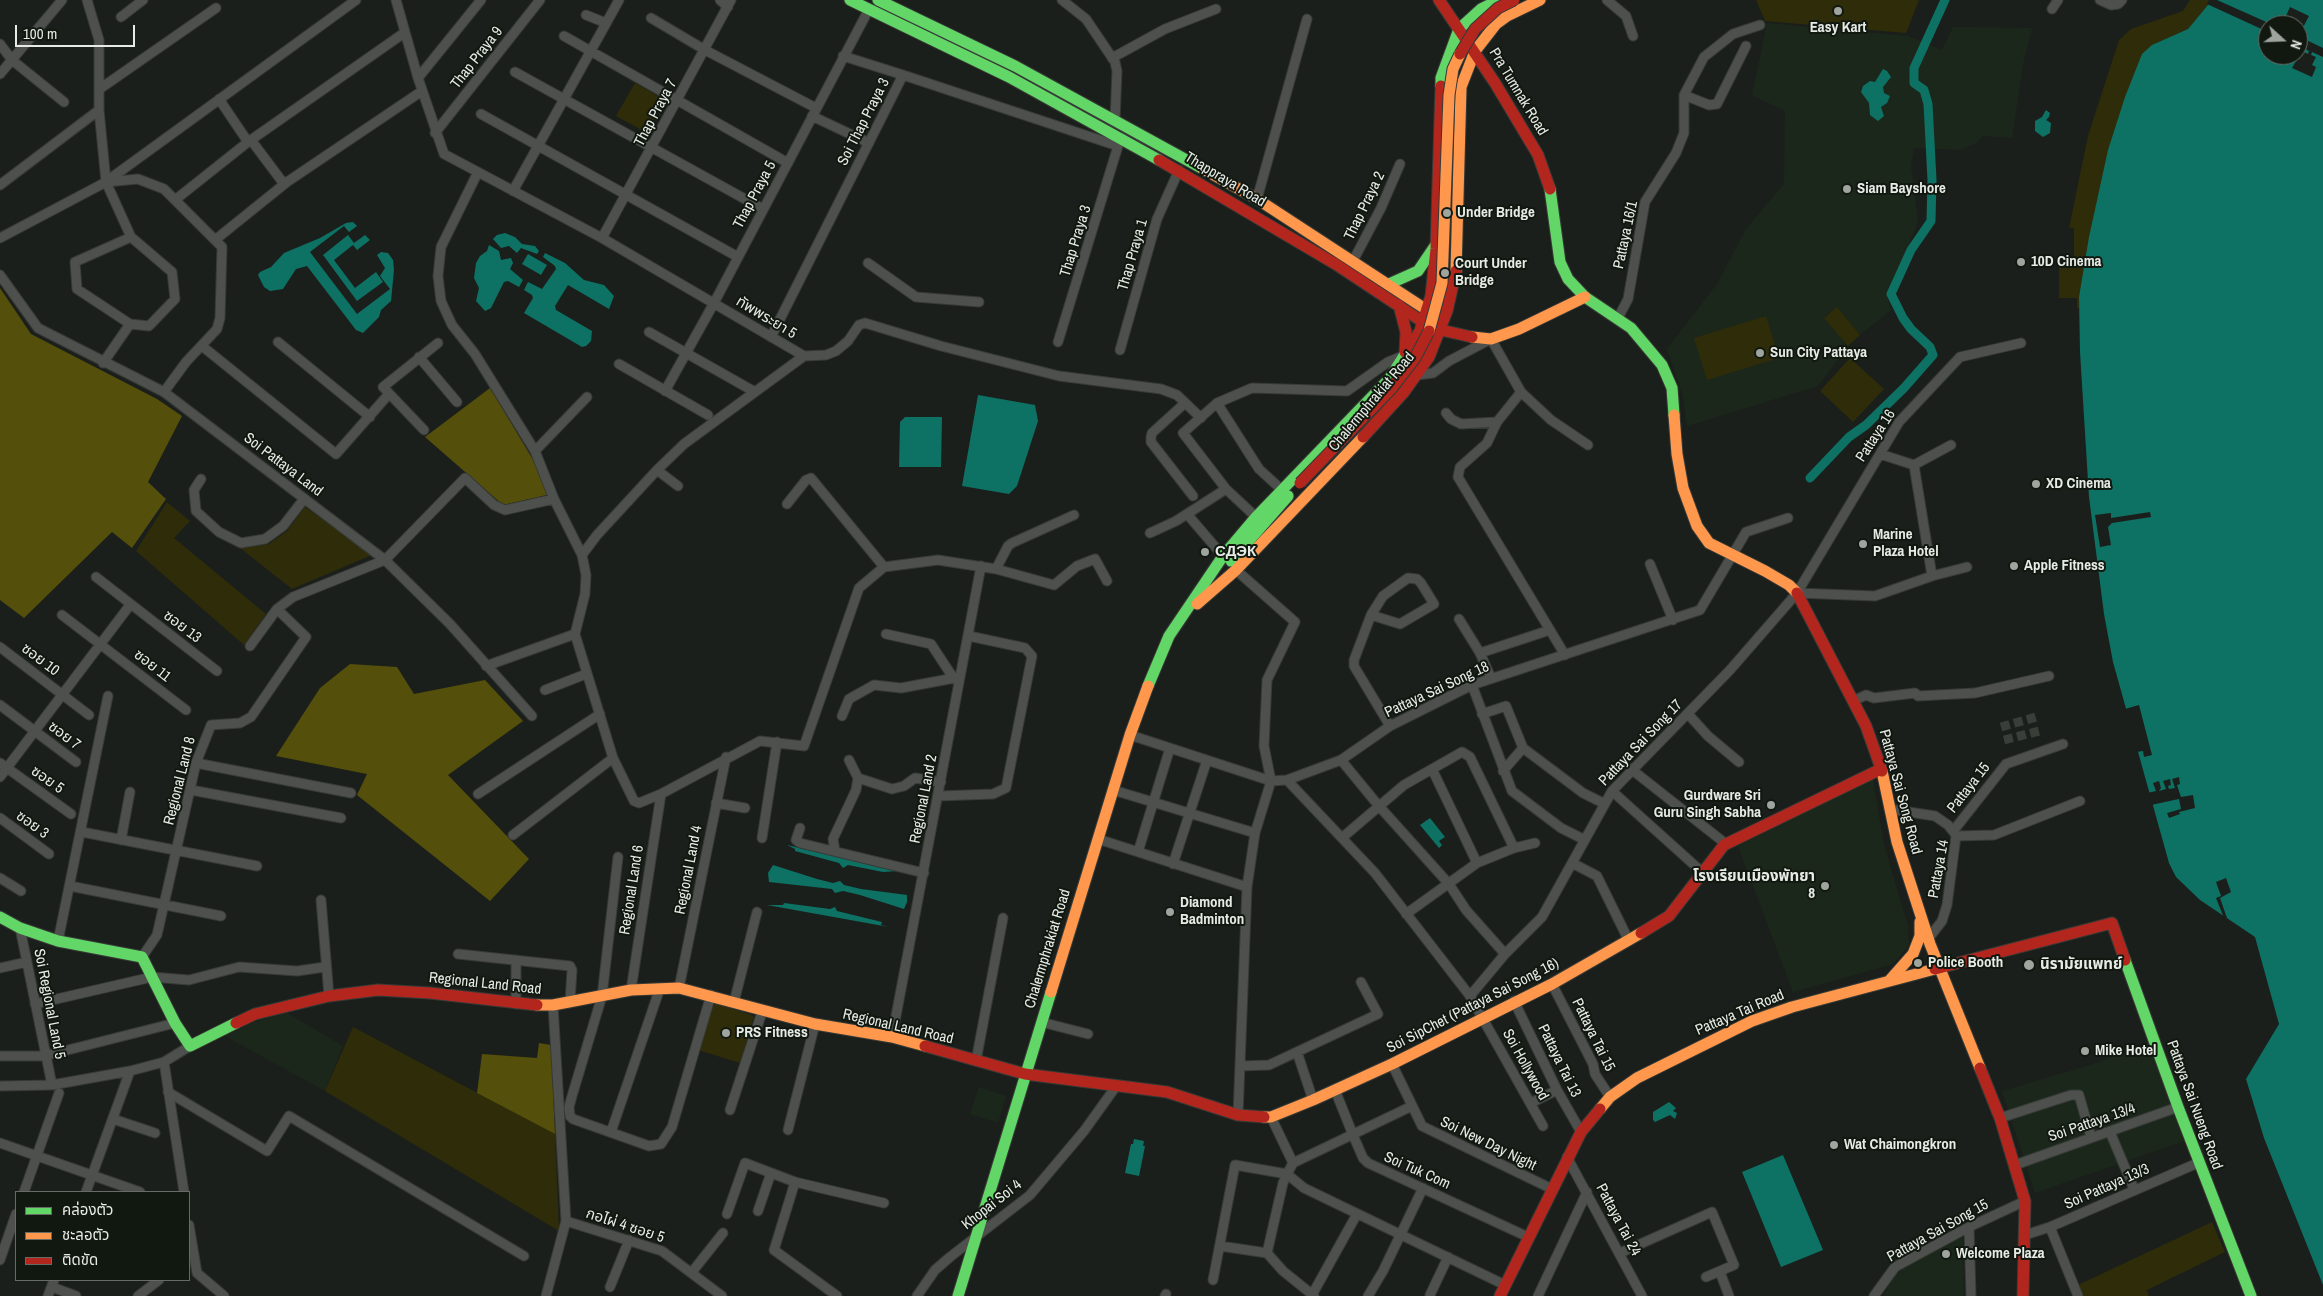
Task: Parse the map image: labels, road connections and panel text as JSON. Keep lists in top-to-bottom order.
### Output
{
  "streets": {
    "main road": [
      "Pra Tumnak Road",
      "Thappraya Road",
      "Chalermphrakiat Road",
      "Pattaya Sai Song Road",
      "Regional Land Road",
      "Soi SipChet (Pattaya Sai Song 16)",
      "Pattaya Tai Road",
      "Pattaya Sai Nueng Road"
    ],
    "street": [
      "Thap Praya 9",
      "Thap Praya 7",
      "Soi Thap Praya 3",
      "Thap Praya 5",
      "Thap Praya 2",
      "Pattaya 16/1",
      "Thap Praya 3",
      "Thap Praya 1",
      "ทัพพระยา 5",
      "Pattaya 16",
      "Soi Pattaya Land",
      "ซอย 13",
      "ซอย 10",
      "ซอย 11",
      "Pattaya Sai Song 18",
      "ซอย 7",
      "Pattaya Sai Song 17",
      "ซอย 5",
      "Regional Land 8",
      "Pattaya 15",
      "Regional Land 2",
      "ซอย 3",
      "Pattaya 14",
      "Regional Land 4",
      "Regional Land 6",
      "Soi Regional Land 5",
      "Pattaya Tai 15",
      "Pattaya Tai 13",
      "Soi Hollywood",
      "Soi Pattaya 13/4",
      "Soi New Day Night",
      "Soi Tuk Com",
      "Soi Pattaya 13/3",
      "Khopai Soi 4",
      "Pattaya Tai 24",
      "กอไผ่ 4 ซอย 5",
      "Pattaya Sai Song 15"
    ]
  },
  "crossings": [
    ["Thap Praya 9", "ทัพพระยา 5"],
    ["Pra Tumnak Road", "Thappraya Road"],
    ["Pra Tumnak Road", "Chalermphrakiat Road"],
    ["Pra Tumnak Road", "Pattaya Sai Song Road"],
    ["Thap Praya 7", "ทัพพระยา 5"],
    ["Soi Thap Praya 3", "Thappraya Road"],
    ["Soi Thap Praya 3", "Thap Praya 3"],
    ["Soi Thap Praya 3", "ทัพพระยา 5"],
    ["Thappraya Road", "Thap Praya 5"],
    ["Thappraya Road", "Thap Praya 2"],
    ["Thappraya Road", "Thap Praya 3"],
    ["Thappraya Road", "Thap Praya 1"],
    ["Thappraya Road", "Chalermphrakiat Road"],
    ["Thappraya Road", "Pattaya Sai Song Road"],
    ["Thap Praya 5", "ทัพพระยา 5"],
    ["Pattaya 16/1", "Pattaya Sai Song Road"],
    ["Chalermphrakiat Road", "Pattaya Sai Song 18"],
    ["Chalermphrakiat Road", "Regional Land Road"],
    ["Chalermphrakiat Road", "Soi SipChet (Pattaya Sai Song 16)"],
    ["Chalermphrakiat Road", "Khopai Soi 4"],
    ["Pattaya 16", "Pattaya Sai Song 17"],
    ["Pattaya 16", "Pattaya Sai Song Road"],
    ["Pattaya Sai Song 18", "Pattaya Sai Song Road"],
    ["Pattaya Sai Song 18", "Soi Hollywood"],
    ["Pattaya Sai Song 17", "Pattaya Sai Song Road"],
    ["Pattaya Sai Song 17", "Soi Hollywood"],
    ["Pattaya 15", "Pattaya Sai Song Road"],
    ["Pattaya 15", "Pattaya 14"],
    ["Pattaya Sai Song Road", "Pattaya 14"],
    ["Pattaya Sai Song Road", "Soi SipChet (Pattaya Sai Song 16)"],
    ["Pattaya Sai Song Road", "Pattaya Tai Road"],
    ["Pattaya Sai Song Road", "Soi Pattaya 13/4"],
    ["Pattaya Sai Song Road", "Soi Pattaya 13/3"],
    ["Pattaya Sai Song Road", "Pattaya Sai Song 15"],
    ["Regional Land 2", "Regional Land Road"],
    ["Regional Land 4", "Regional Land Road"],
    ["Regional Land 6", "Regional Land Road"],
    ["Regional Land Road", "Soi SipChet (Pattaya Sai Song 16)"],
    ["Soi SipChet (Pattaya Sai Song 16)", "Pattaya Tai 15"],
    ["Soi SipChet (Pattaya Sai Song 16)", "Pattaya Tai 13"],
    ["Soi SipChet (Pattaya Sai Song 16)", "Soi Hollywood"],
    ["Soi SipChet (Pattaya Sai Song 16)", "Soi New Day Night"],
    ["Soi SipChet (Pattaya Sai Song 16)", "Soi Tuk Com"],
    ["Soi SipChet (Pattaya Sai Song 16)", "Khopai Soi 4"],
    ["Pattaya Tai Road", "Pattaya Tai 15"],
    ["Pattaya Tai Road", "Pattaya Tai 13"],
    ["Pattaya Tai Road", "Pattaya Sai Nueng Road"],
    ["Pattaya Tai Road", "Soi New Day Night"],
    ["Pattaya Tai Road", "Soi Tuk Com"],
    ["Pattaya Tai Road", "Pattaya Tai 24"],
    ["Pattaya Sai Nueng Road", "Soi Pattaya 13/4"],
    ["Pattaya Sai Nueng Road", "Soi Pattaya 13/3"]
  ],
  "places": [
    "Easy Kart",
    "Siam Bayshore",
    "Under Bridge",
    "10D Cinema",
    "Court Under Bridge",
    "Sun City Pattaya",
    "XD Cinema",
    "Marine Plaza Hotel",
    "СДЭК",
    "Apple Fitness",
    "Gurdware Sri Guru Singh Sabha",
    "โรงเรียนเมืองพัทยา 8",
    "Diamond Badminton",
    "Police Booth",
    "นิรามัยแพทย์",
    "PRS Fitness",
    "Mike Hotel",
    "Wat Chaimongkron",
    "Welcome Plaza"
  ],
  "legend": ["คล่องตัว", "ชะลอตัว", "ติดขัด"],
  "scale_bar": "100 m",
  "north": "right"
}
